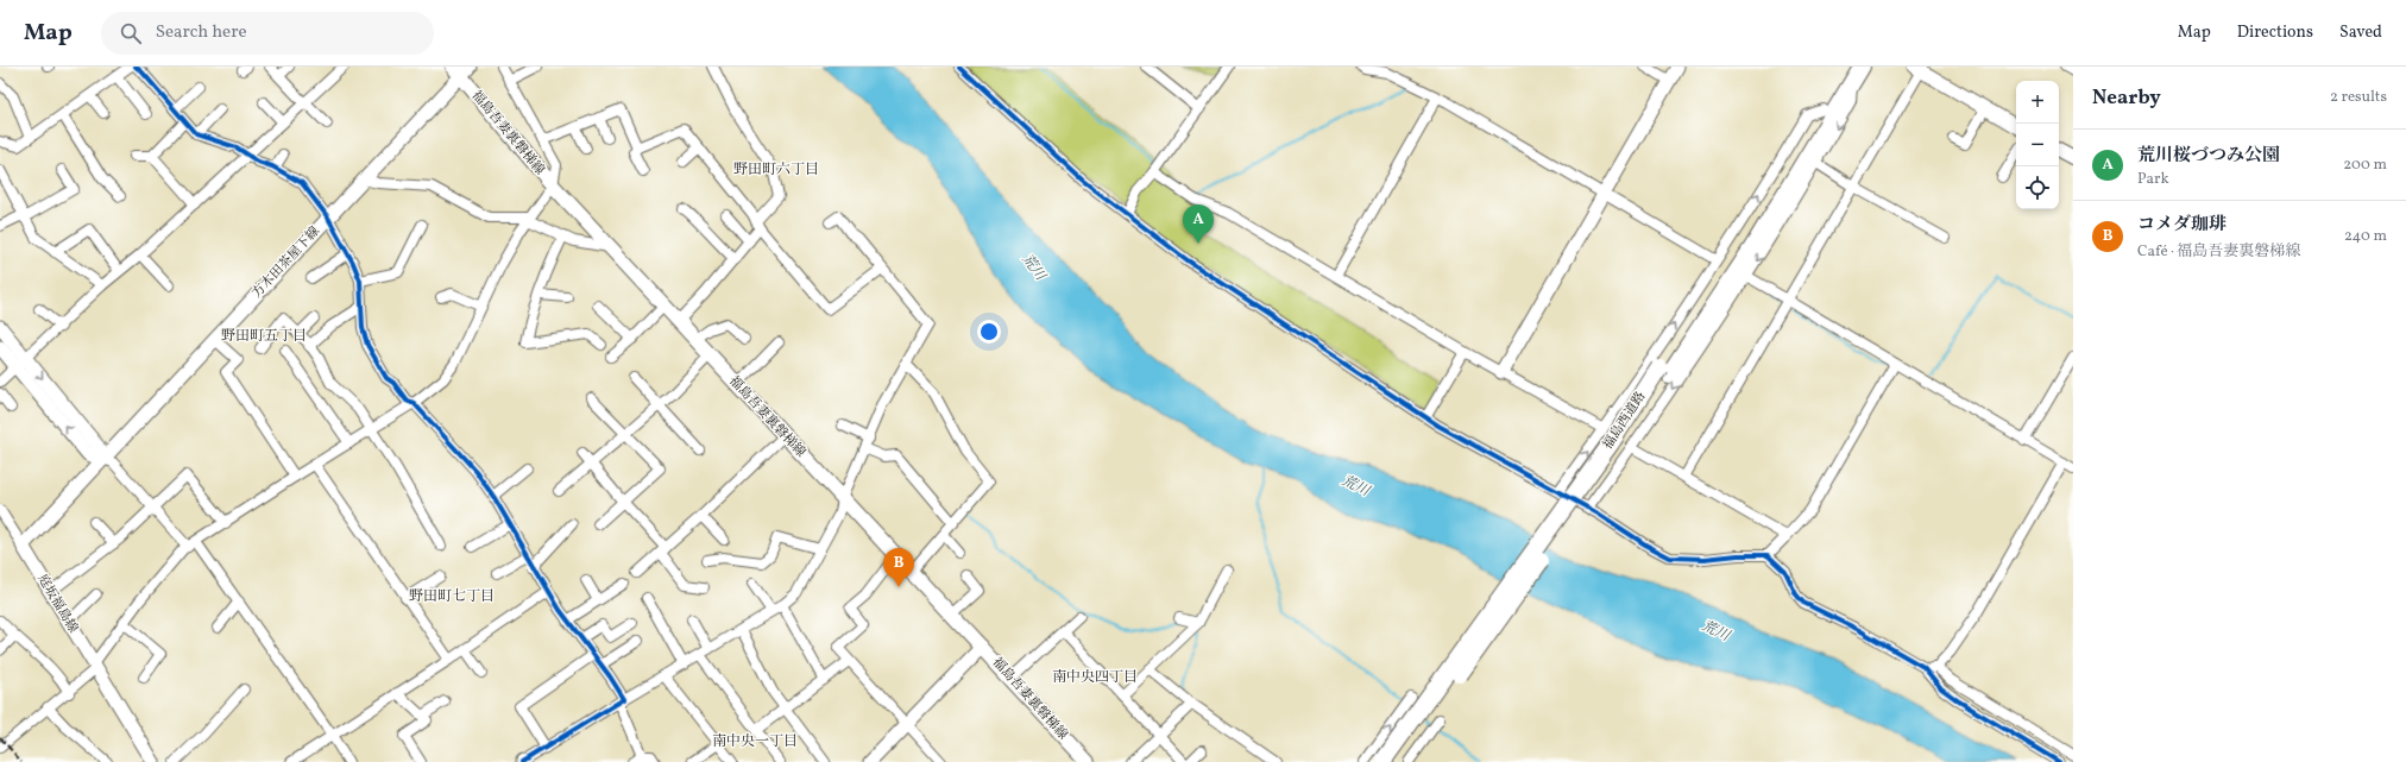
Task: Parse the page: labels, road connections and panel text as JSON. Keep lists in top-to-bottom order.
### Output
{
  "streets": {
    "highway": ["福島西道路"],
    "main road": ["福島吾妻裏磐梯線"],
    "street": ["方木田茶屋下線", "庭坂福島線"]
  },
  "crossings": [
    ["福島吾妻裏磐梯線", "方木田茶屋下線"]
  ],
  "districts": [
    "野田町六丁目",
    "野田町五丁目",
    "野田町七丁目",
    "南中央四丁目",
    "南中央一丁目"
  ],
  "water": ["荒川"],
  "page": {
    "header": "Map",
    "search": "Search here",
    "nav": ["Map", "Directions", "Saved"],
    "heading": ["Nearby", "2 results"],
    "map_buttons": ["+", "−"],
    "list": [
      {
        "mark": "A",
        "name": "荒川桜づつみ公園",
        "note": "Park",
        "value": "200 m"
      },
      {
        "mark": "B",
        "name": "コメダ珈琲",
        "note": "Café · 福島吾妻裏磐梯線",
        "value": "240 m"
      }
    ],
    "pins": ["A", "B"]
  }
}
